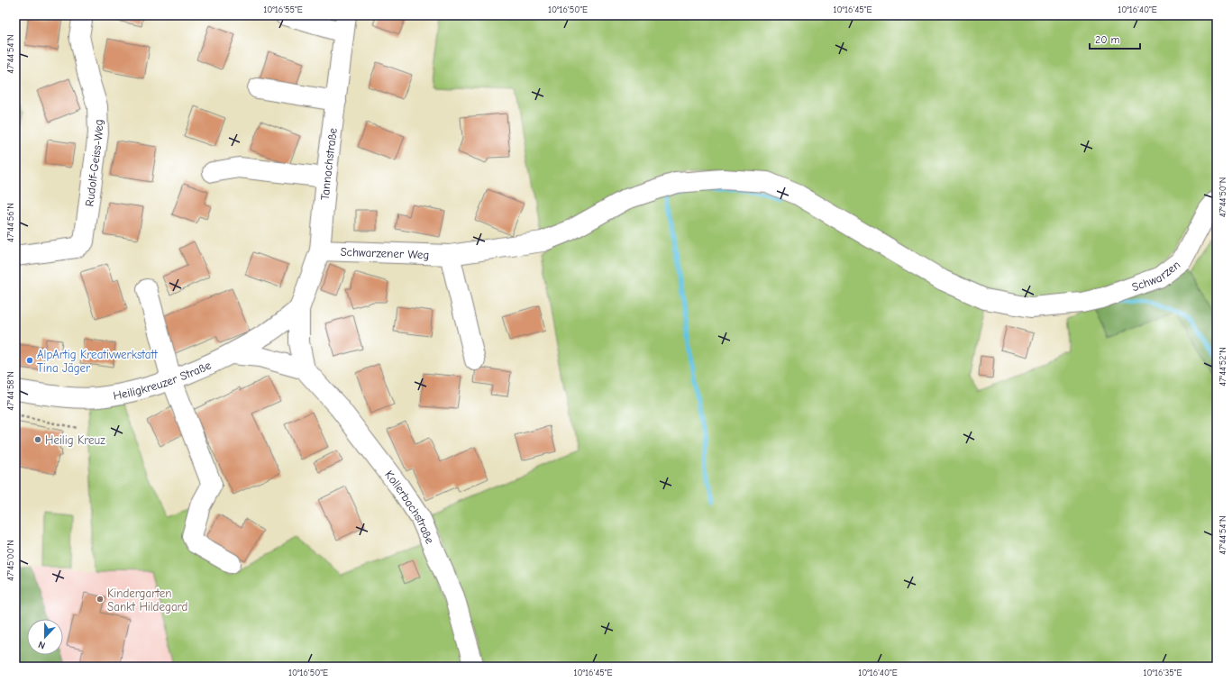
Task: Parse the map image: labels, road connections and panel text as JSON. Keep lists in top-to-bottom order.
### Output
{
  "streets": {
    "street": [
      "Rudolf-Geiss-Weg",
      "Tannachstraße",
      "Schwarzener Weg",
      "Schwarzen",
      "Heiligkreuzer Straße",
      "Kollerbachstraße"
    ]
  },
  "crossings": [
    ["Tannachstraße", "Schwarzener Weg"],
    ["Tannachstraße", "Heiligkreuzer Straße"],
    ["Tannachstraße", "Kollerbachstraße"],
    ["Schwarzener Weg", "Schwarzen"],
    ["Heiligkreuzer Straße", "Kollerbachstraße"]
  ],
  "places": ["AlpArtig Kreativwerkstatt Tina Jäger", "Heilig Kreuz", "Kindergarten Sankt Hildegard"],
  "scale_bar": "20 m",
  "north": "bottom",
  "coordinates": [
    "10°16'55\"E",
    "10°16'50\"E",
    "10°16'45\"E",
    "10°16'40\"E",
    "47°44'54\"N",
    "47°44'50\"N",
    "47°44'56\"N",
    "47°44'52\"N",
    "47°44'58\"N",
    "47°45'00\"N",
    "10°16'35\"E"
  ]
}
